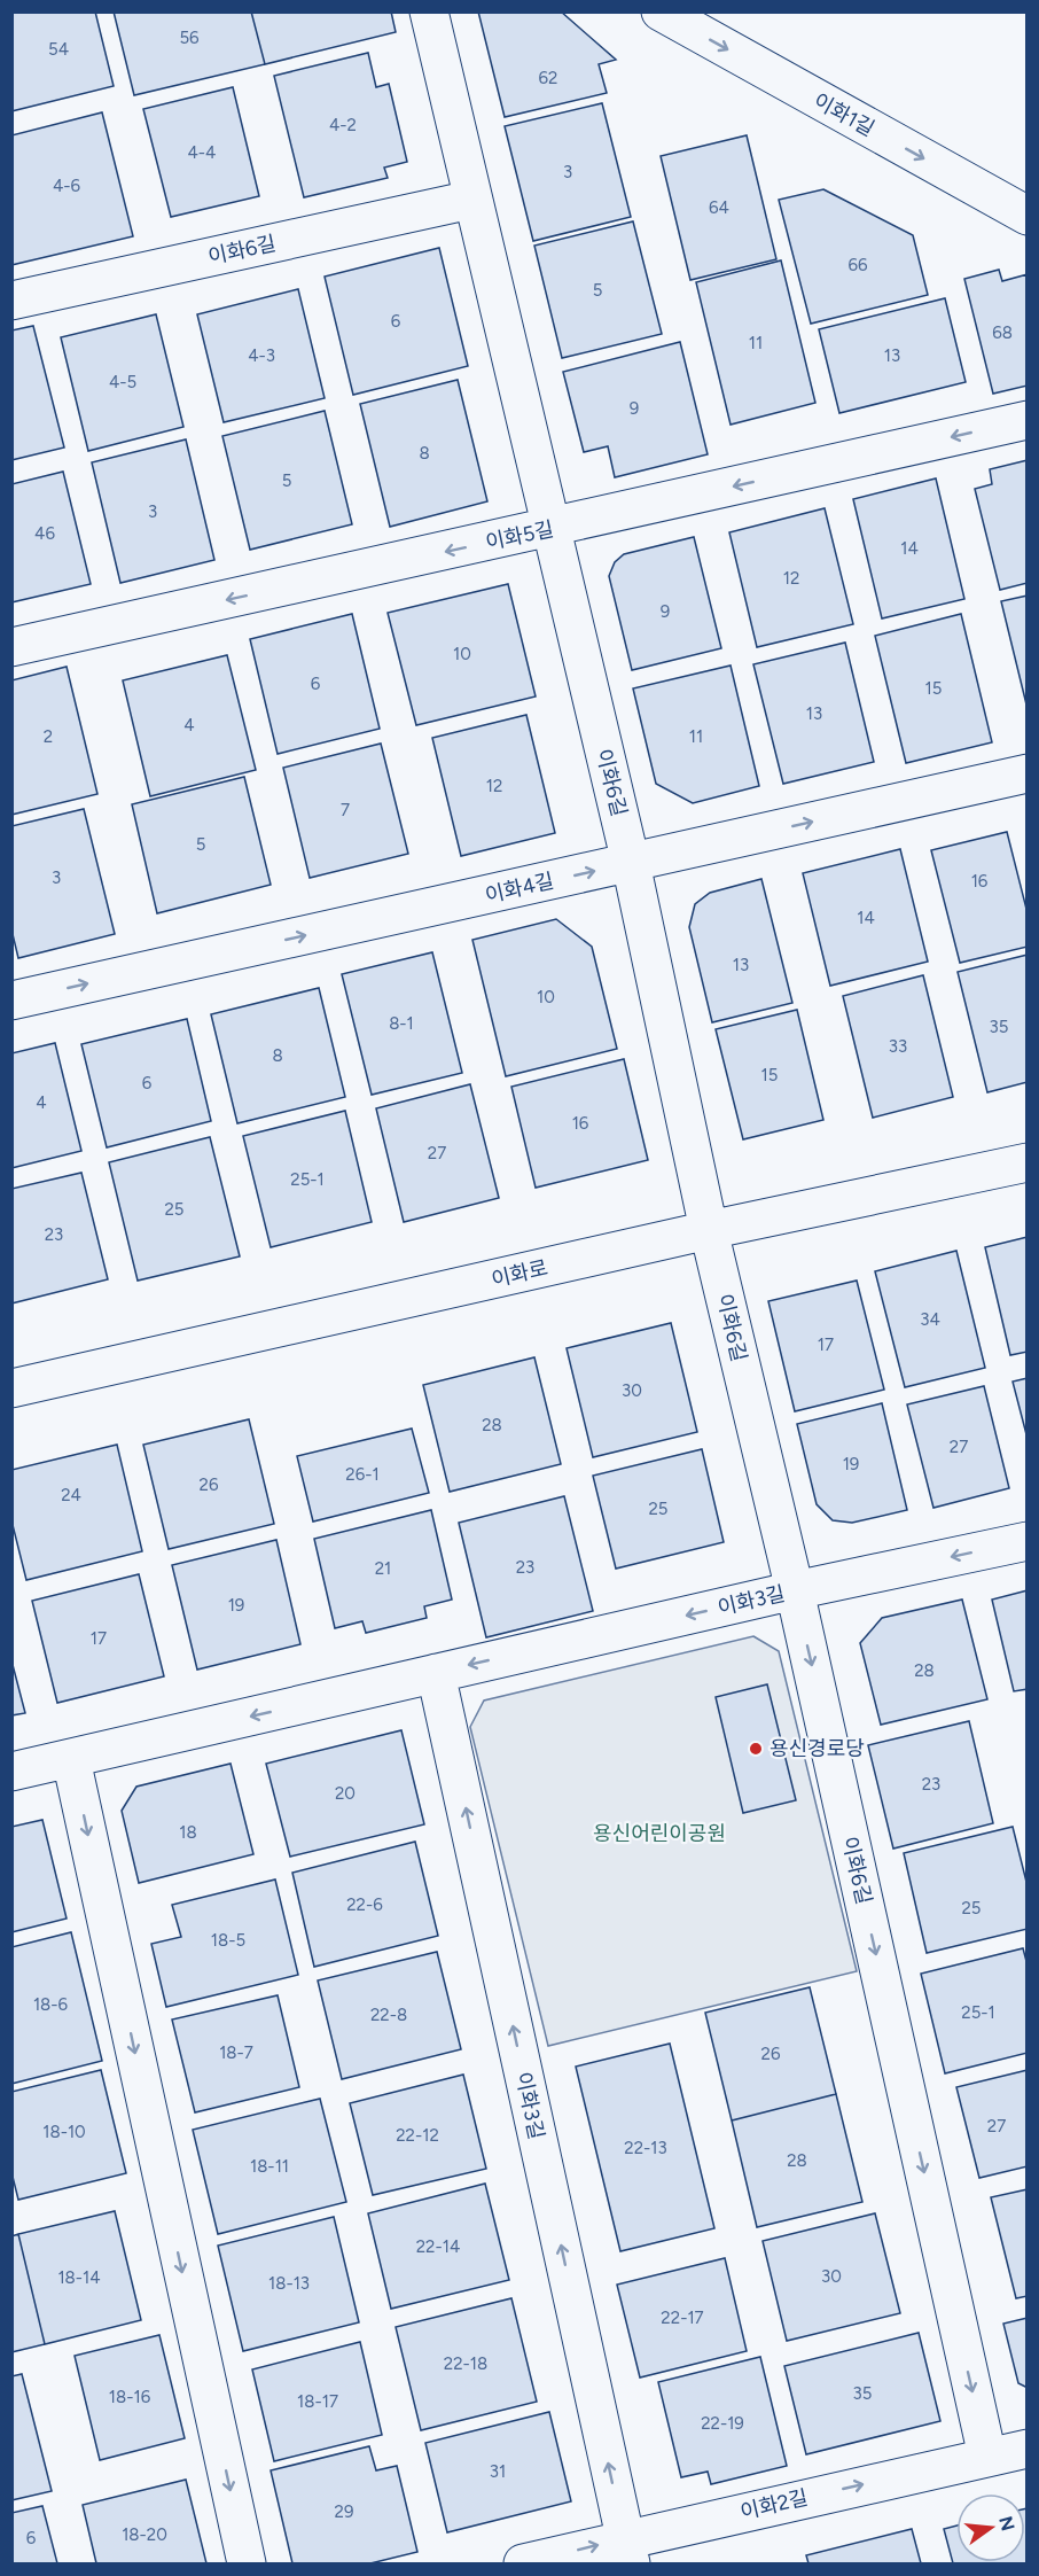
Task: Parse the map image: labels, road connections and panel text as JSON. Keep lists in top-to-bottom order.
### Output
{
  "streets": {
    "street": [
      "이화1길",
      "이화6길",
      "이화5길",
      "이화4길",
      "이화로",
      "이화3길",
      "이화2길"
    ]
  },
  "crossings": [
    ["이화6길", "이화5길"],
    ["이화6길", "이화4길"],
    ["이화6길", "이화로"],
    ["이화6길", "이화3길"],
    ["이화6길", "이화2길"],
    ["이화3길", "이화2길"]
  ],
  "one_way": [
    "이화1길",
    "이화5길",
    "이화4길",
    "이화2길"
  ],
  "parks": ["용신어린이공원"],
  "places": ["용신경로당"],
  "house_numbers": [
    "56",
    "54",
    "62",
    "4-2",
    "4-4",
    "3",
    "4-6",
    "64",
    "66",
    "5",
    "6",
    "68",
    "11",
    "4-3",
    "13",
    "4-5",
    "9",
    "8",
    "5",
    "3",
    "46",
    "14",
    "12",
    "9",
    "10",
    "6",
    "15",
    "13",
    "4",
    "2",
    "11",
    "12",
    "7",
    "5",
    "3",
    "16",
    "14",
    "13",
    "10",
    "8-1",
    "35",
    "33",
    "8",
    "15",
    "6",
    "4",
    "16",
    "27",
    "25-1",
    "25",
    "23",
    "34",
    "17",
    "30",
    "28",
    "27",
    "19",
    "26-1",
    "26",
    "24",
    "25",
    "23",
    "21",
    "19",
    "17",
    "28",
    "23",
    "20",
    "18",
    "22-6",
    "25",
    "18-5",
    "18-6",
    "25-1",
    "22-8",
    "18-7",
    "26",
    "27",
    "18-10",
    "22-12",
    "22-13",
    "28",
    "18-11",
    "22-14",
    "30",
    "18-14",
    "18-13",
    "22-17",
    "22-18",
    "35",
    "18-16",
    "18-17",
    "22-19",
    "31",
    "29",
    "18-20",
    "6"
  ],
  "north": "right"
}
